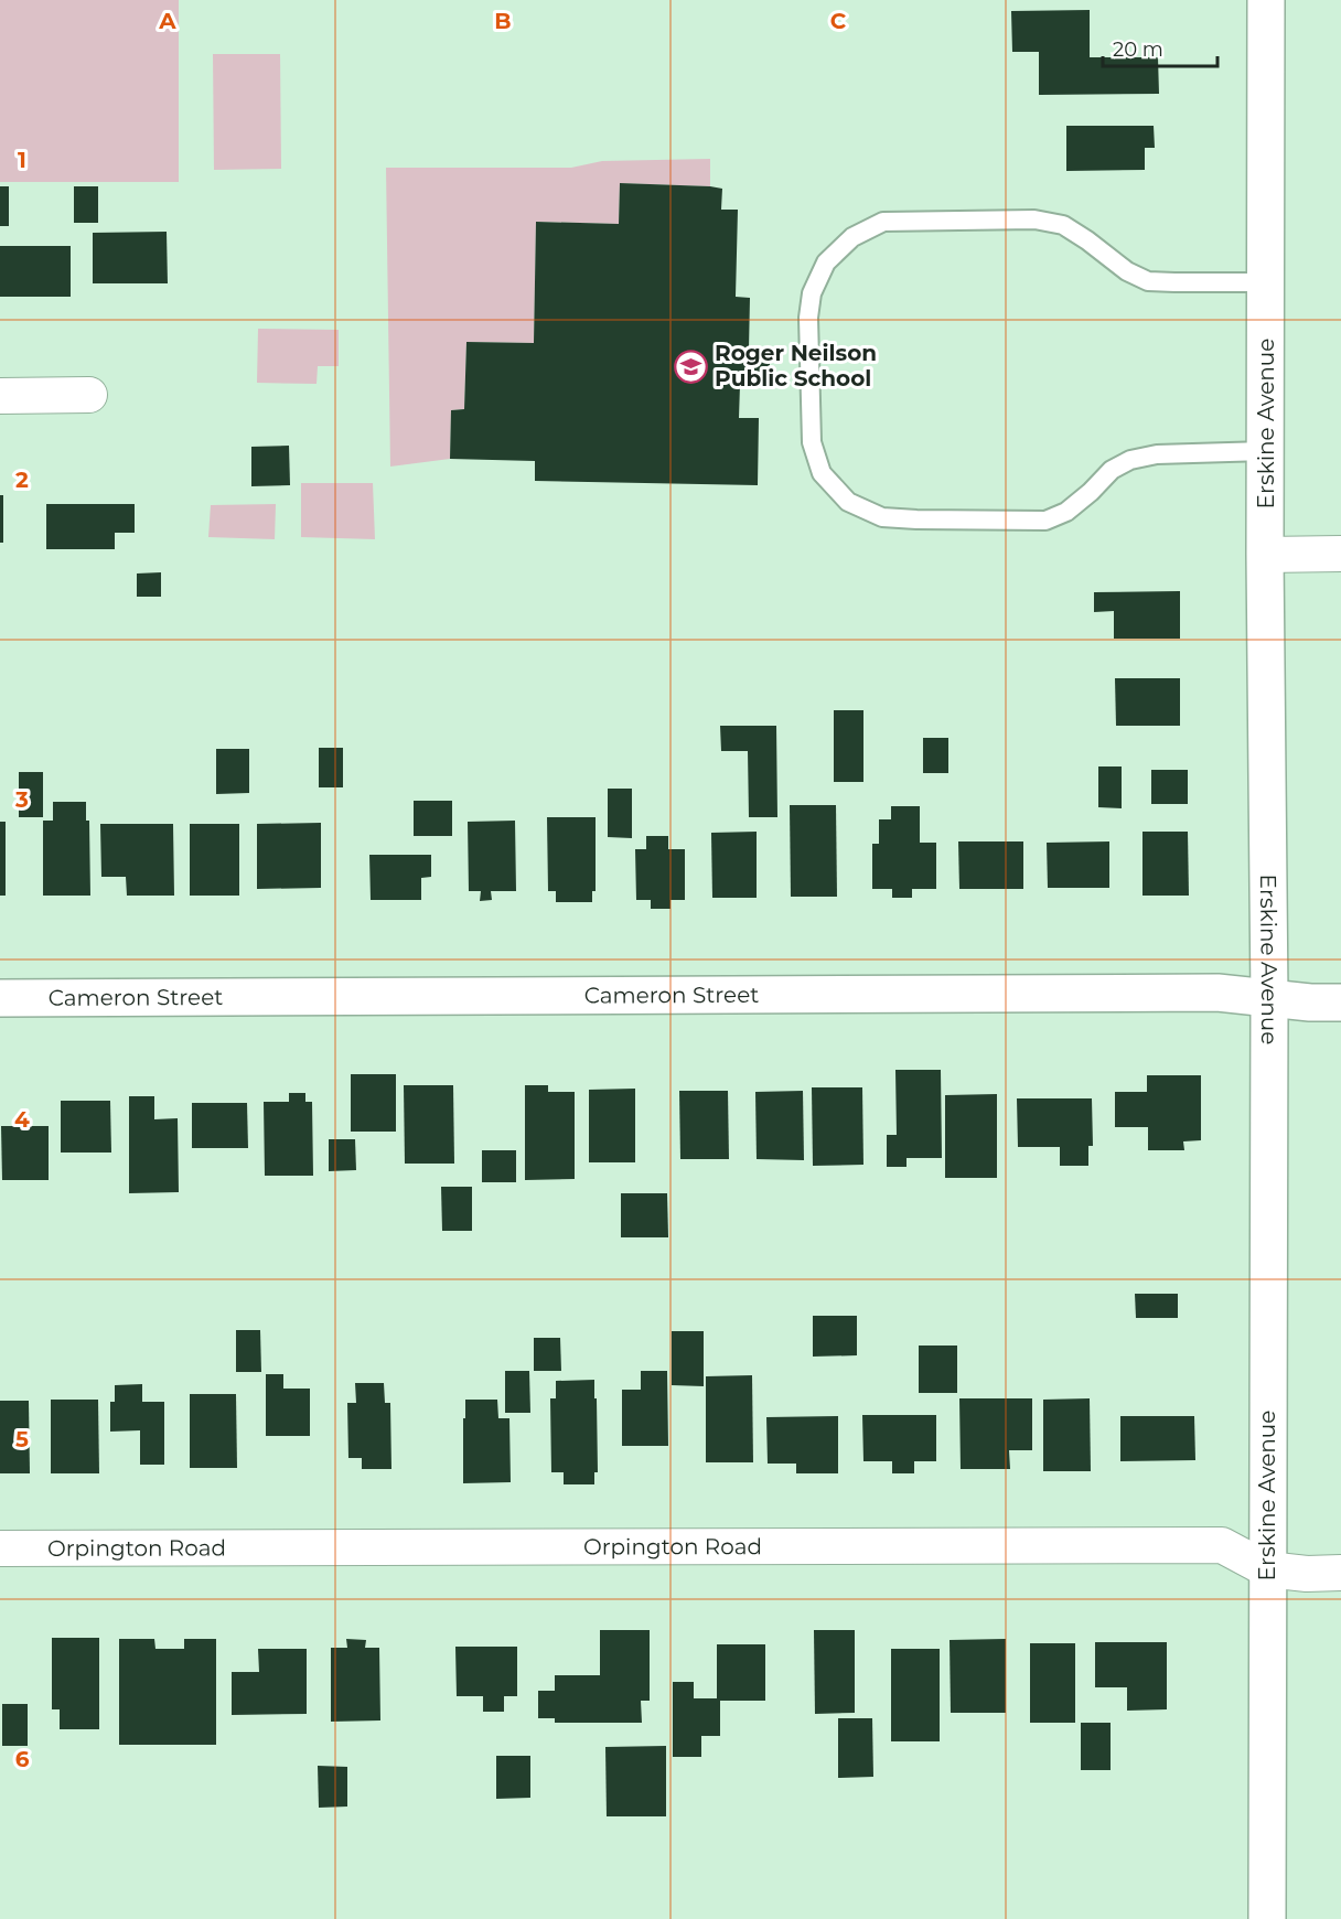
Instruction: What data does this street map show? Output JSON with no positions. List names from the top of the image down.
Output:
{
  "streets": {
    "street": ["Erskine Avenue", "Cameron Street", "Orpington Road"]
  },
  "crossings": [
    ["Erskine Avenue", "Cameron Street"],
    ["Erskine Avenue", "Orpington Road"]
  ],
  "places": {
    "school or university": ["Roger Neilson Public School"]
  },
  "scale_bar": "20 m",
  "grid": {
    "columns": ["A", "B", "C"],
    "rows": [
      "1",
      "2",
      "3",
      "4",
      "5",
      "6"
    ]
  }
}
